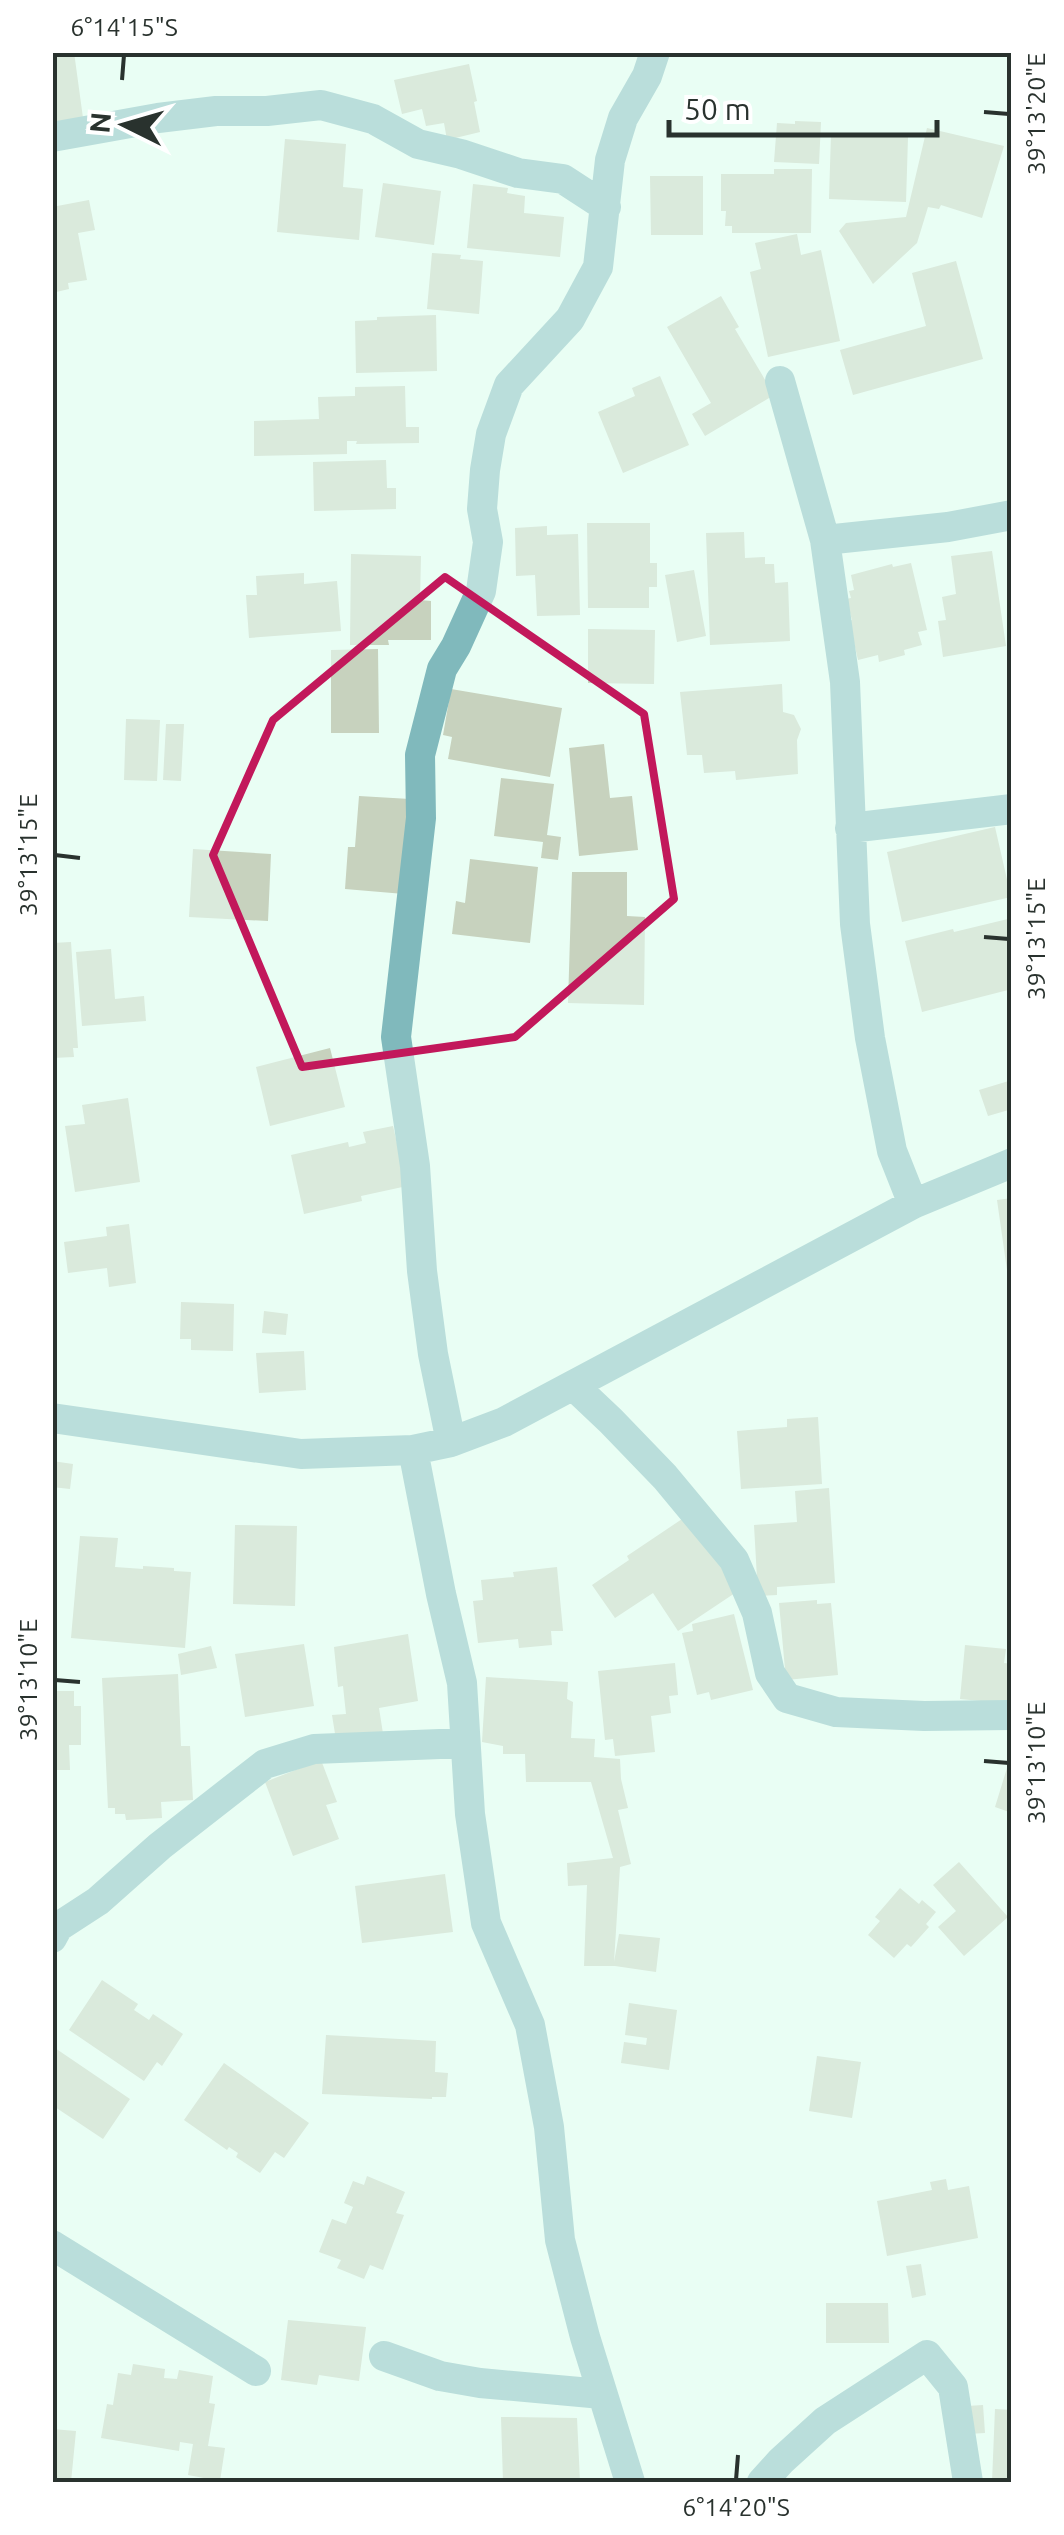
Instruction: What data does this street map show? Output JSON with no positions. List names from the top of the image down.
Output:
{
  "scale_bar": "50 m",
  "north": "left",
  "coordinates": [
    "6°14'15\"S",
    "39°13'20\"E",
    "39°13'15\"E",
    "39°13'10\"E",
    "6°14'20\"S"
  ]
}
